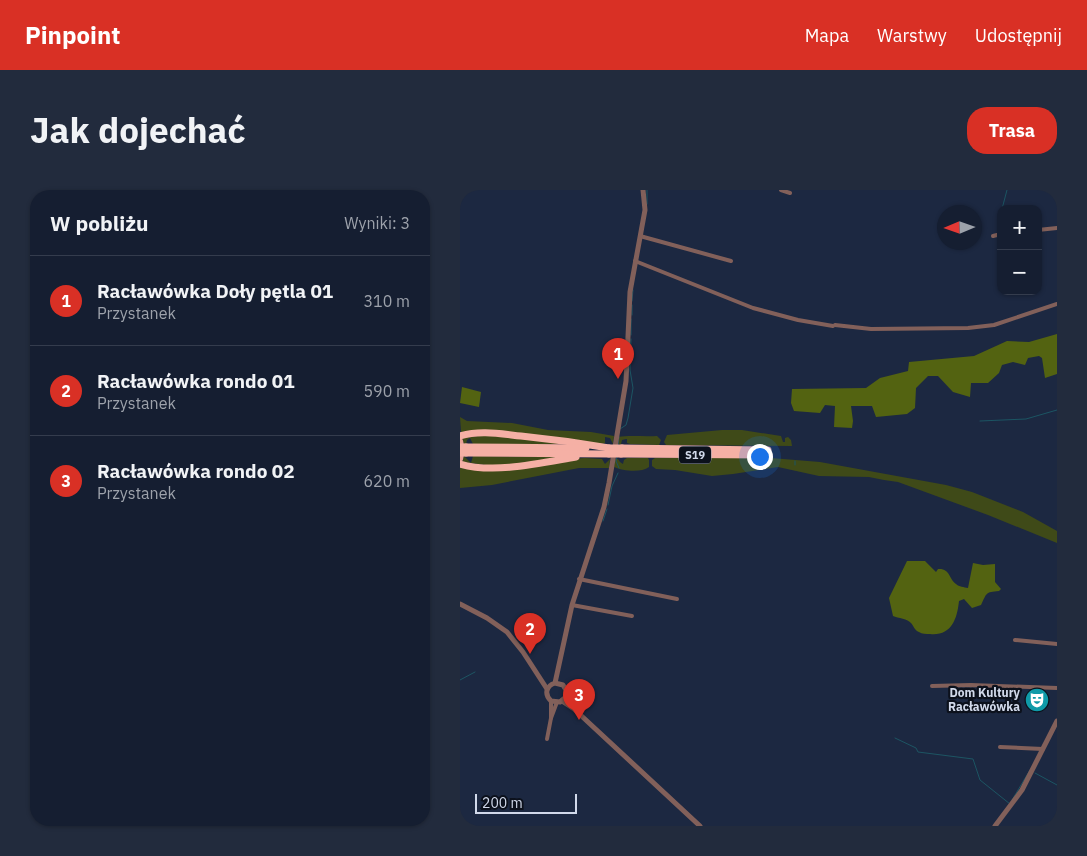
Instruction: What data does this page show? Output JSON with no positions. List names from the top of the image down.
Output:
{
  "streets": {
    "highway": ["S19"]
  },
  "places": {
    "theatre": ["Dom Kultury Racławówka"]
  },
  "scale_bar": "200 m",
  "north": "left",
  "page": {
    "header": "Pinpoint",
    "nav": ["Mapa", "Warstwy", "Udostępnij"],
    "title": "Jak dojechać",
    "buttons": "Trasa",
    "heading": ["W pobliżu", "Wyniki: 3"],
    "map_buttons": ["+", "−"],
    "list": [
      {
        "mark": "1",
        "name": "Racławówka Doły pętla 01",
        "note": "Przystanek",
        "value": "310 m"
      },
      {
        "mark": "2",
        "name": "Racławówka rondo 01",
        "note": "Przystanek",
        "value": "590 m"
      },
      {
        "mark": "3",
        "name": "Racławówka rondo 02",
        "note": "Przystanek",
        "value": "620 m"
      }
    ],
    "pins": ["1", "2", "3"],
    "scale": "200 m"
  }
}
